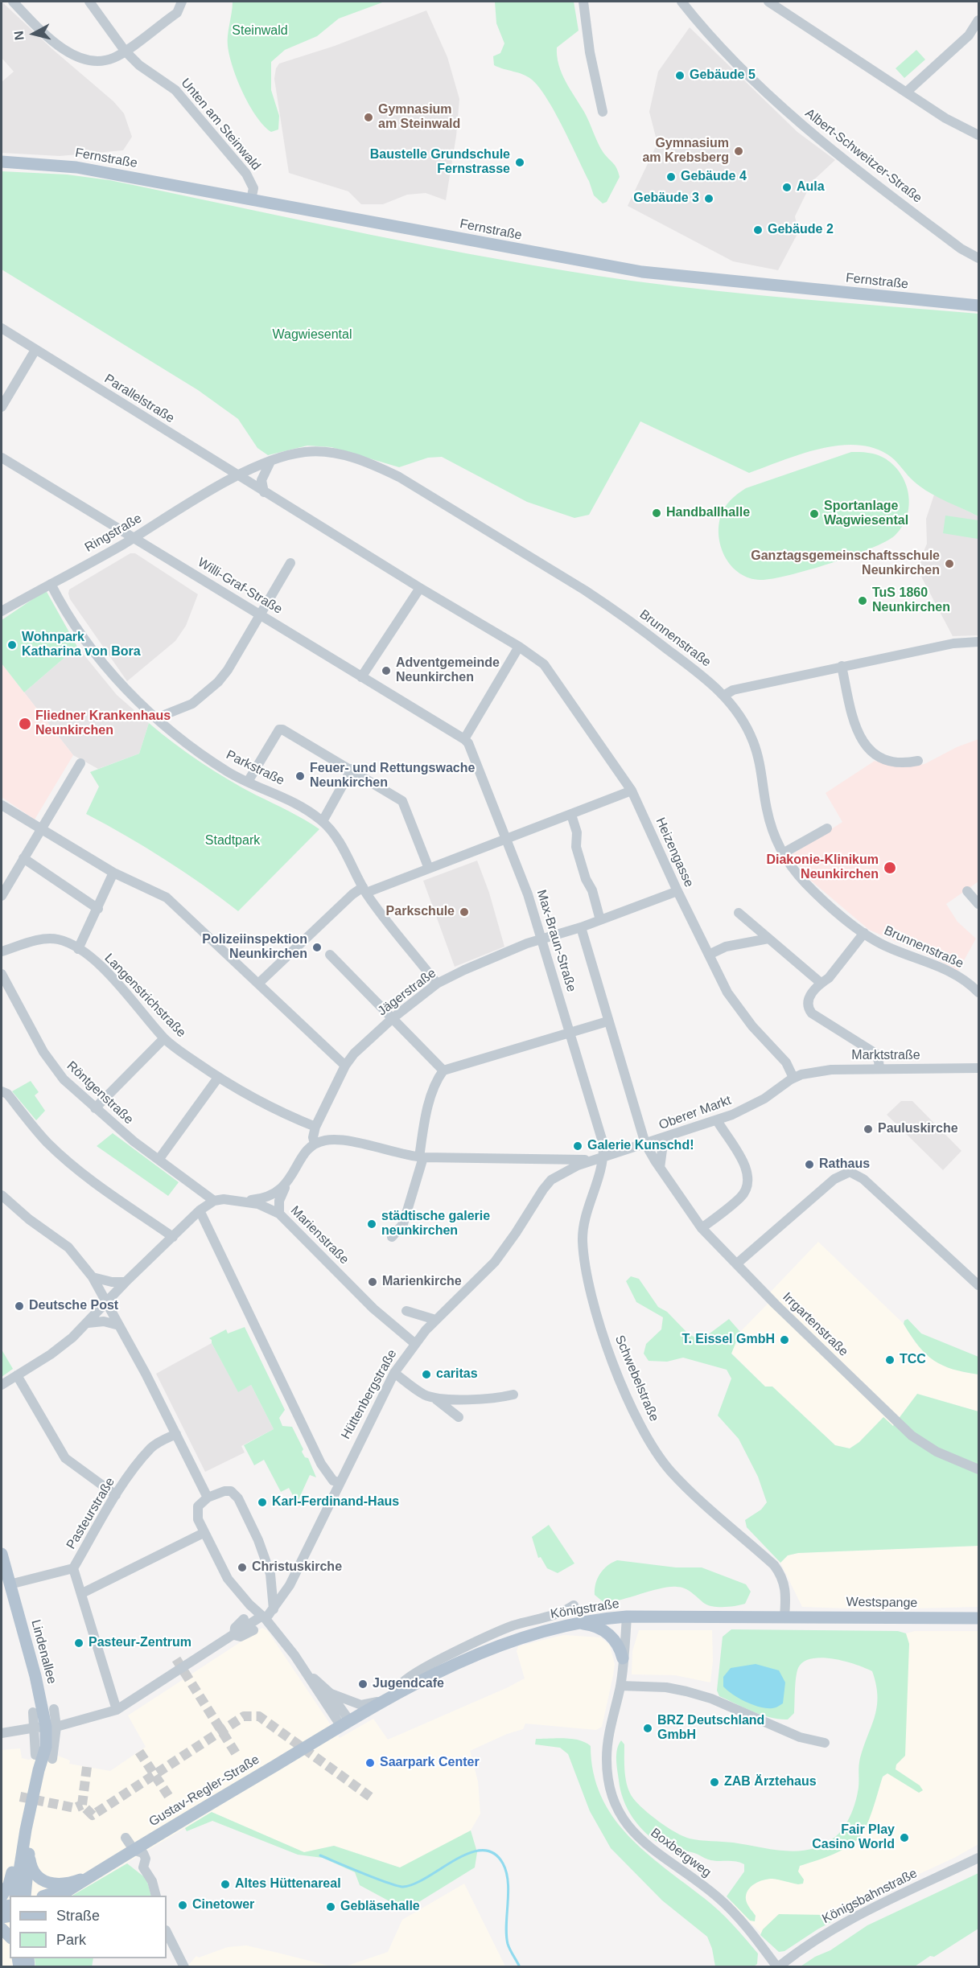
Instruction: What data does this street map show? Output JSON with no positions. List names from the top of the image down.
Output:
{
  "streets": {
    "main road": [
      "Fernstraße",
      "Westspange",
      "Königstraße",
      "Lindenallee",
      "Gustav-Regler-Straße"
    ],
    "street": [
      "Unten am Steinwald",
      "Albert-Schweitzer-Straße",
      "Parallelstraße",
      "Ringstraße",
      "Willi-Graf-Straße",
      "Brunnenstraße",
      "Parkstraße",
      "Heizengasse",
      "Max-Braun-Straße",
      "Jägerstraße",
      "Langenstrichstraße",
      "Marktstraße",
      "Röntgenstraße",
      "Oberer Markt",
      "Marienstraße",
      "Irrgartenstraße",
      "Schwebelstraße",
      "Hüttenbergstraße",
      "Pasteurstraße",
      "Boxbergweg",
      "Königsbahnstraße"
    ]
  },
  "crossings": [
    ["Unten am Steinwald", "Fernstraße"],
    ["Parallelstraße", "Ringstraße"],
    ["Parallelstraße", "Brunnenstraße"],
    ["Parallelstraße", "Heizengasse"],
    ["Ringstraße", "Willi-Graf-Straße"],
    ["Ringstraße", "Brunnenstraße"],
    ["Ringstraße", "Parkstraße"],
    ["Willi-Graf-Straße", "Max-Braun-Straße"],
    ["Parkstraße", "Jägerstraße"],
    ["Heizengasse", "Jägerstraße"],
    ["Heizengasse", "Marktstraße"],
    ["Heizengasse", "Oberer Markt"],
    ["Max-Braun-Straße", "Jägerstraße"],
    ["Max-Braun-Straße", "Oberer Markt"],
    ["Max-Braun-Straße", "Schwebelstraße"],
    ["Max-Braun-Straße", "Hüttenbergstraße"],
    ["Jägerstraße", "Langenstrichstraße"],
    ["Jägerstraße", "Irrgartenstraße"],
    ["Marktstraße", "Oberer Markt"],
    ["Röntgenstraße", "Marienstraße"],
    ["Oberer Markt", "Irrgartenstraße"],
    ["Oberer Markt", "Schwebelstraße"],
    ["Oberer Markt", "Hüttenbergstraße"],
    ["Marienstraße", "Hüttenbergstraße"],
    ["Schwebelstraße", "Hüttenbergstraße"],
    ["Schwebelstraße", "Westspange"],
    ["Schwebelstraße", "Königstraße"],
    ["Hüttenbergstraße", "Pasteurstraße"],
    ["Hüttenbergstraße", "Lindenallee"],
    ["Westspange", "Königstraße"],
    ["Königstraße", "Gustav-Regler-Straße"],
    ["Königstraße", "Boxbergweg"],
    ["Boxbergweg", "Königsbahnstraße"]
  ],
  "parks": ["Steinwald", "Wagwiesental", "Stadtpark"],
  "places": [
    "Gebäude 5",
    "Gymnasium am Steinwald",
    "Gymnasium am Krebsberg",
    "Baustelle Grundschule Fernstrasse",
    "Gebäude 4",
    "Aula",
    "Gebäude 3",
    "Gebäude 2",
    "Handballhalle",
    "Sportanlage Wagwiesental",
    "Ganztagsgemeinschaftsschule Neunkirchen",
    "TuS 1860 Neunkirchen",
    "Wohnpark Katharina von Bora",
    "Adventgemeinde Neunkirchen",
    "Fliedner Krankenhaus Neunkirchen",
    "Feuer- und Rettungswache Neunkirchen",
    "Diakonie-Klinikum Neunkirchen",
    "Parkschule",
    "Polizeiinspektion Neunkirchen",
    "Pauluskirche",
    "Galerie Kunschd!",
    "Rathaus",
    "städtische galerie neunkirchen",
    "Marienkirche",
    "Deutsche Post",
    "T. Eissel GmbH",
    "TCC",
    "caritas",
    "Karl-Ferdinand-Haus",
    "Christuskirche",
    "Pasteur-Zentrum",
    "Jugendcafe",
    "BRZ Deutschland GmbH",
    "Saarpark Center",
    "ZAB Ärztehaus",
    "Fair Play Casino World",
    "Altes Hüttenareal",
    "Cinetower",
    "Gebläsehalle"
  ],
  "legend": ["Straße", "Park"],
  "north": "left"
}
